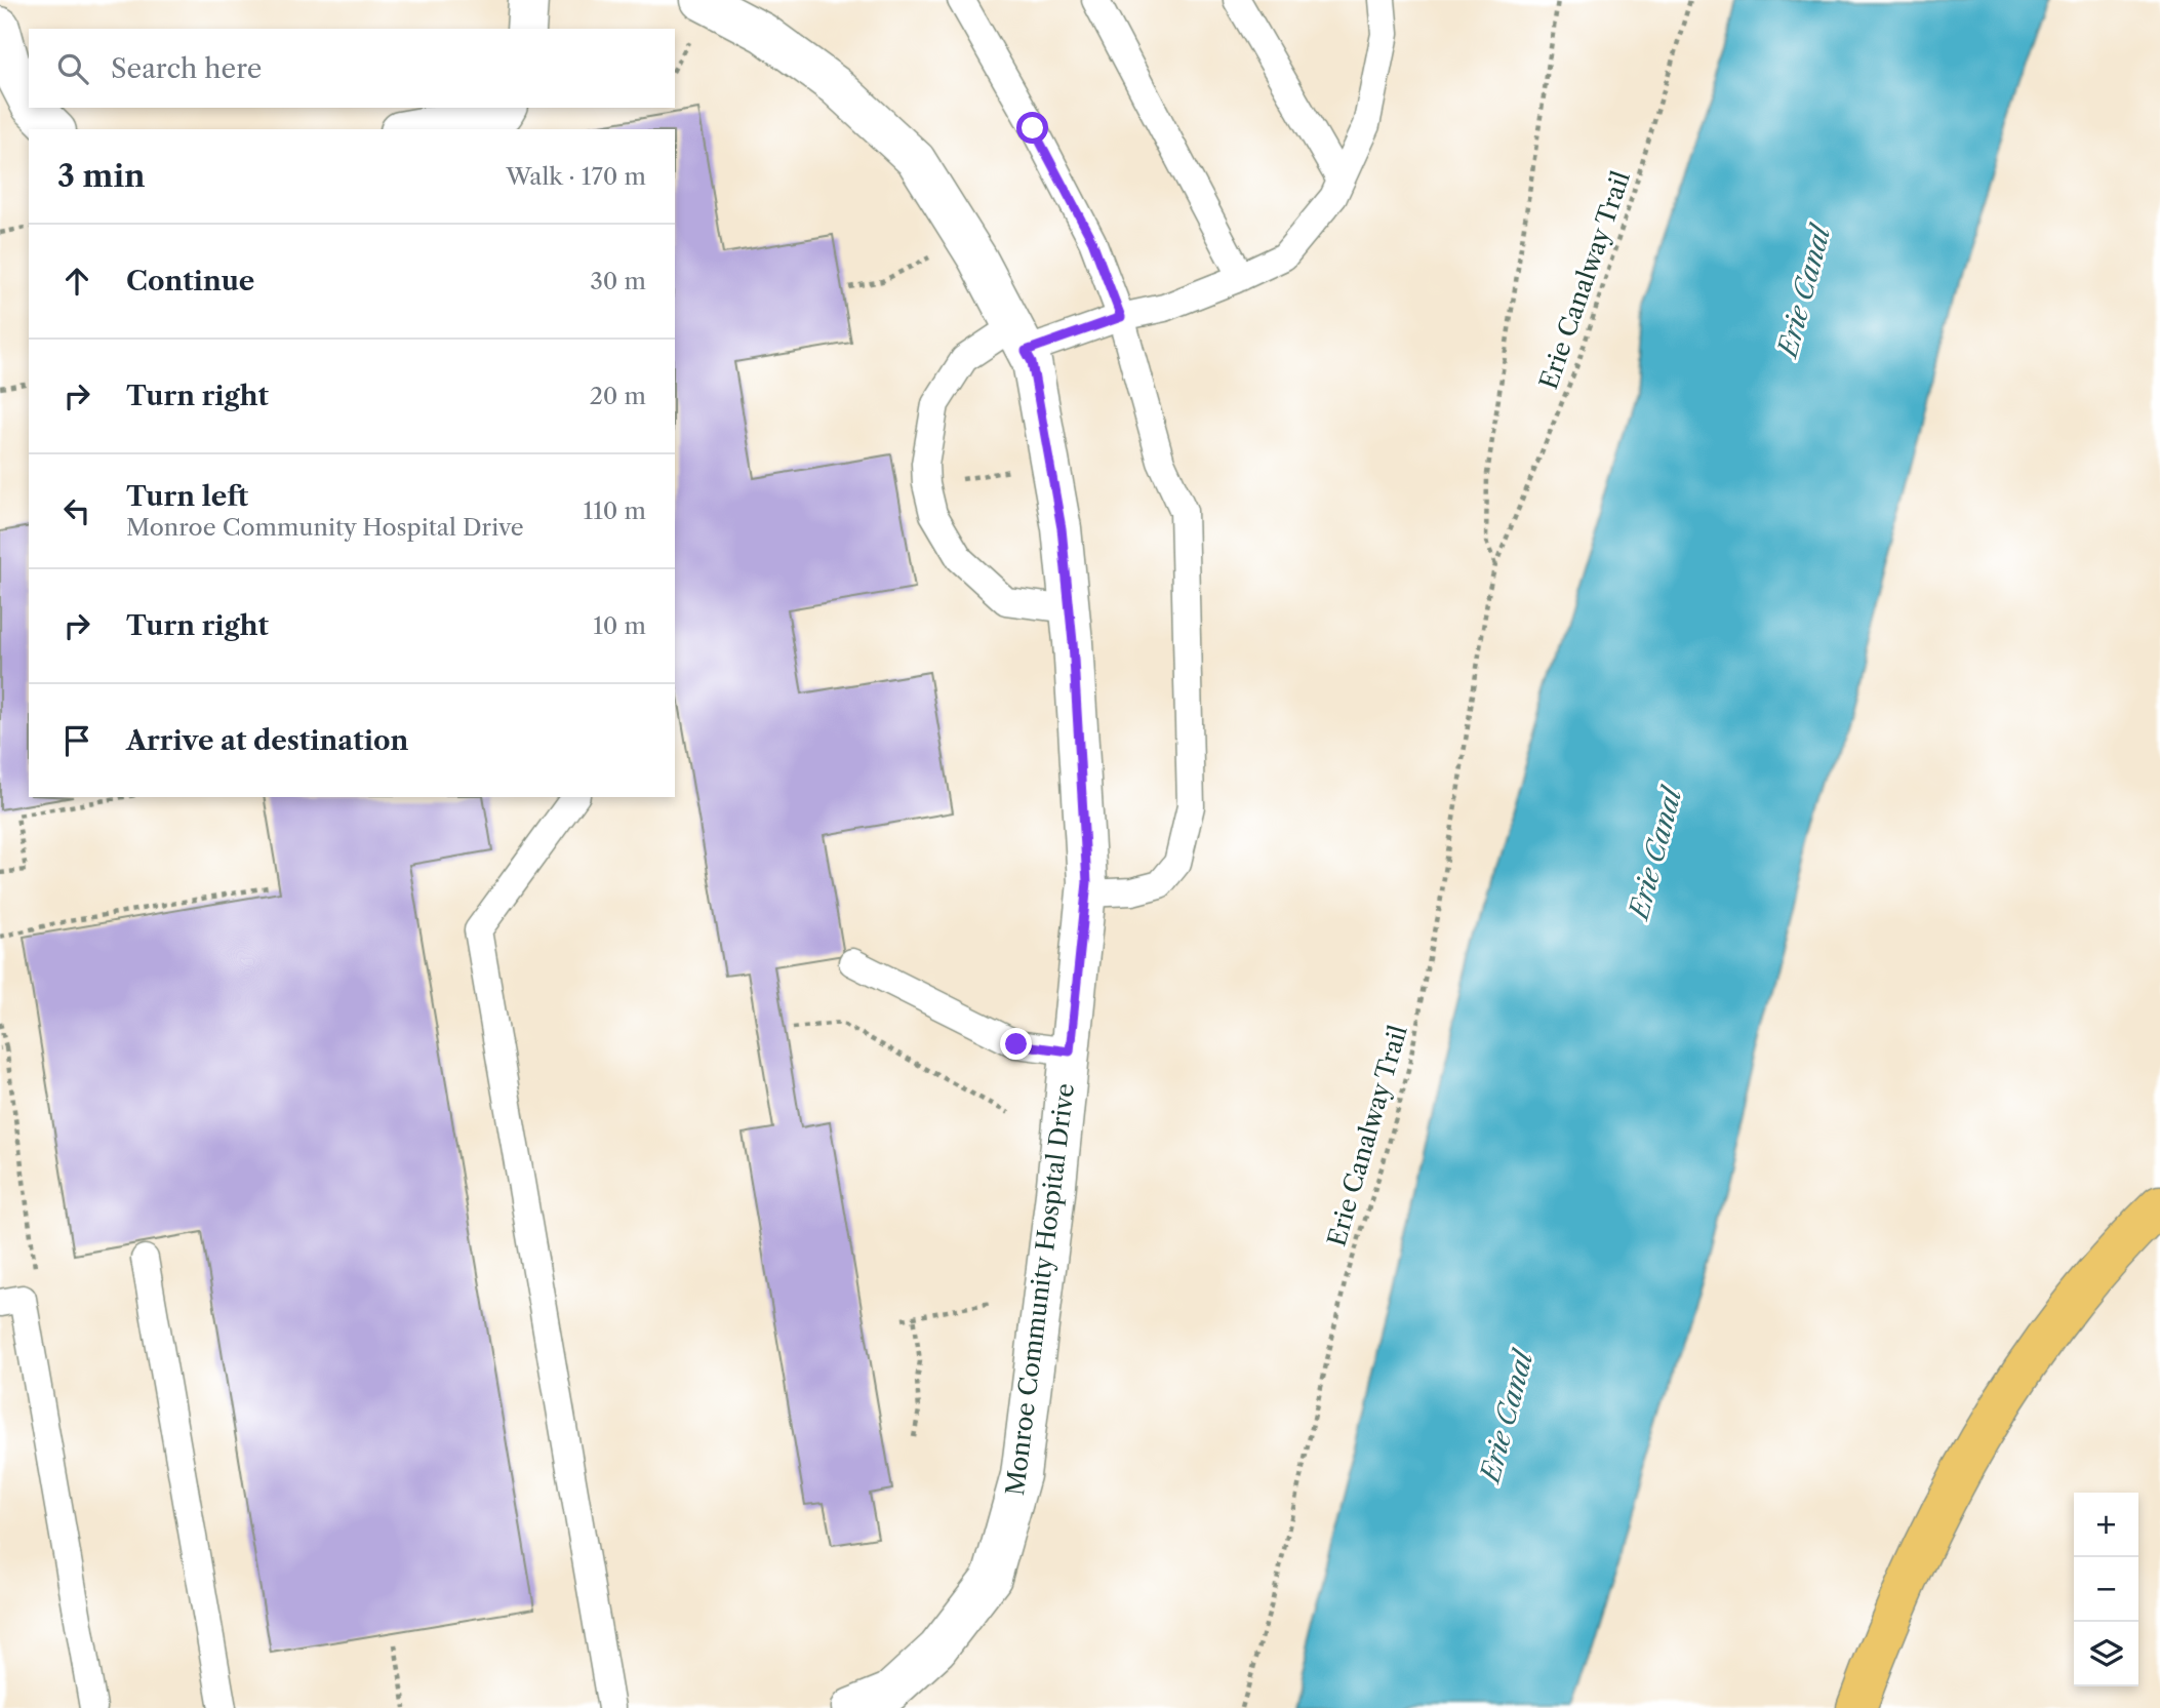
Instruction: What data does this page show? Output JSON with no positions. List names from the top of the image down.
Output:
{
  "streets": {
    "street": ["Monroe Community Hospital Drive"],
    "path": ["Erie Canalway Trail"]
  },
  "water": ["Erie Canal"],
  "page": {
    "search": "Search here",
    "heading": ["3 min", "Walk · 170 m"],
    "list": [
      ["Continue", "30 m"],
      ["Turn right", "20 m"],
      ["Turn left", "Monroe Community Hospital Drive", "110 m"],
      ["Turn right", "10 m"],
      "Arrive at destination"
    ],
    "map_buttons": ["+", "−"]
  }
}
